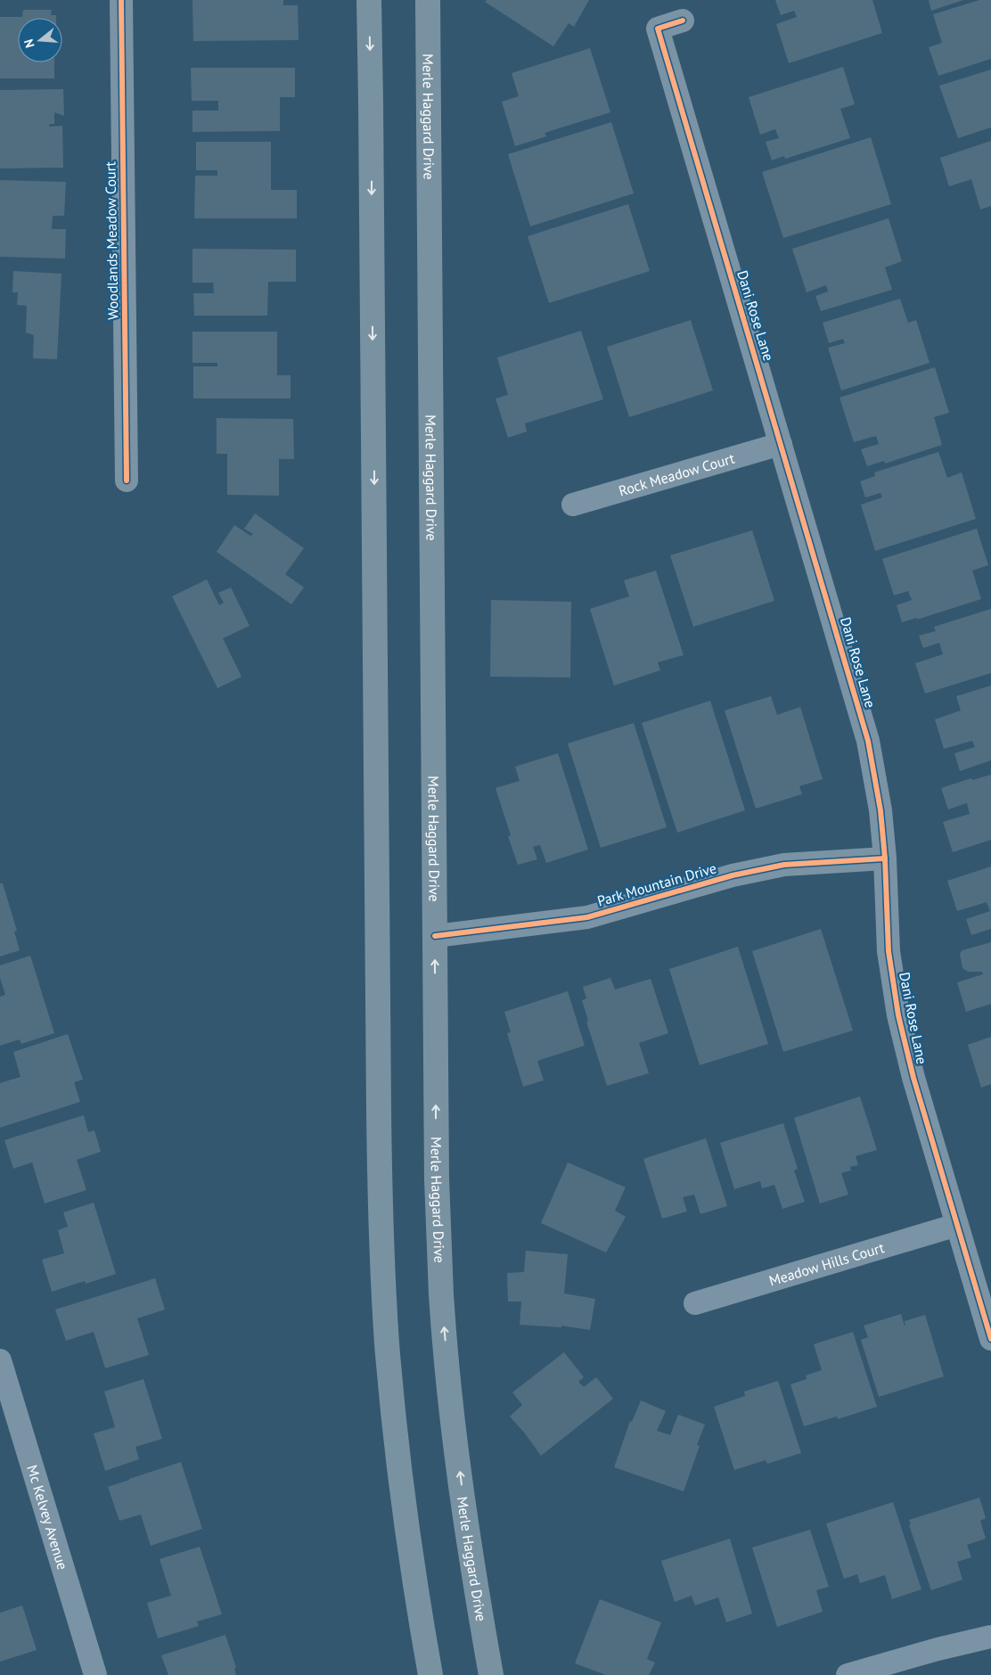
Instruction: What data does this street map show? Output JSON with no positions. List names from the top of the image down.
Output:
{
  "streets": {
    "main road": ["Merle Haggard Drive"],
    "street": [
      "Woodlands Meadow Court",
      "Dani Rose Lane",
      "Rock Meadow Court",
      "Park Mountain Drive",
      "Meadow Hills Court",
      "Mc Kelvey Avenue"
    ]
  },
  "crossings": [
    ["Merle Haggard Drive", "Park Mountain Drive"],
    ["Dani Rose Lane", "Rock Meadow Court"],
    ["Dani Rose Lane", "Park Mountain Drive"],
    ["Dani Rose Lane", "Meadow Hills Court"]
  ],
  "north": "left"
}
